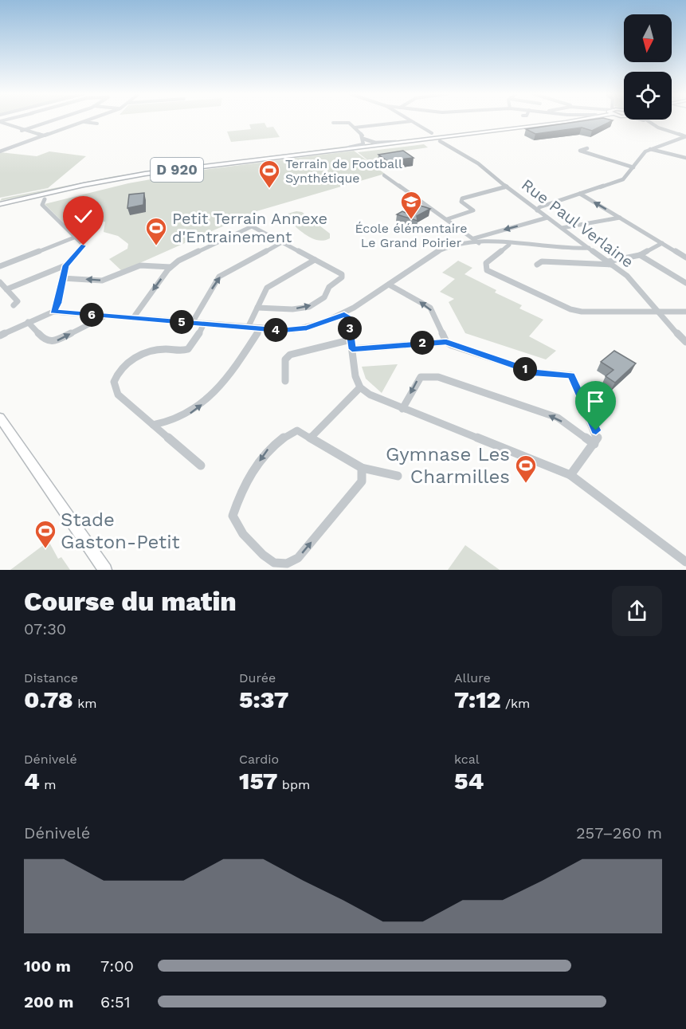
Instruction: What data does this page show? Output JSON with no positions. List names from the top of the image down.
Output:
{
  "streets": {
    "main road": ["D 920"],
    "street": ["Rue Paul Verlaine"]
  },
  "places": {
    "sports": [
      "Terrain de Football Synthétique",
      "Petit Terrain Annexe d'Entrainement",
      "Gymnase Les Charmilles",
      "Stade Gaston-Petit"
    ],
    "school or university": ["École élémentaire Le Grand Poirier"]
  },
  "north": "bottom",
  "page": {
    "pins": [
      "6",
      "5",
      "3",
      "4",
      "2",
      "1"
    ],
    "heading": ["Course du matin", "07:30"],
    "stats": [
      ["Distance", "0.78 km"],
      ["Durée", "5:37"],
      ["Allure", "7:12 /km"],
      ["Dénivelé", "4 m"],
      ["Cardio", "157 bpm"],
      ["kcal", "54"]
    ],
    "chart": ["Dénivelé", "257–260 m"],
    "list": [
      {
        "name": "100 m",
        "note": "7:00"
      },
      {
        "name": "200 m",
        "note": "6:51"
      }
    ]
  }
}
